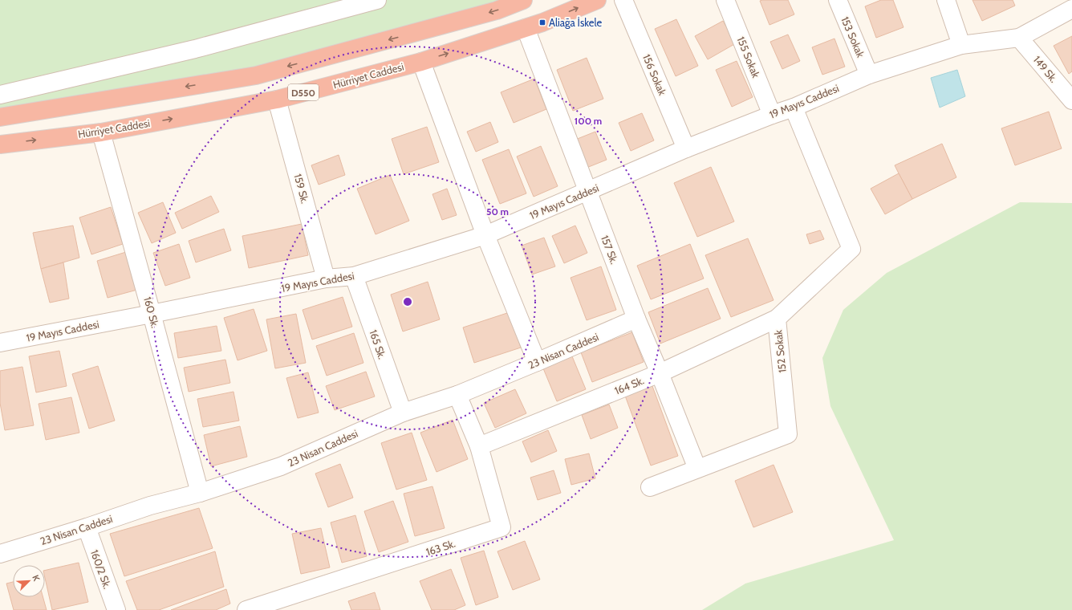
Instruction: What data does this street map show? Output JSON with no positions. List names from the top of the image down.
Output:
{
  "streets": {
    "highway": ["Hürriyet Caddesi", "D550"],
    "street": [
      "153 Sokak",
      "155 Sokak",
      "149 Sk.",
      "156 Sokak",
      "19 Mayıs Caddesi",
      "159 Sk.",
      "157 Sk.",
      "160 Sk.",
      "165 Sk.",
      "23 Nisan Caddesi",
      "152 Sokak",
      "164 Sk.",
      "163 Sk.",
      "160/2 Sk."
    ]
  },
  "crossings": [
    ["153 Sokak", "19 Mayıs Caddesi"],
    ["155 Sokak", "19 Mayıs Caddesi"],
    ["149 Sk.", "19 Mayıs Caddesi"],
    ["156 Sokak", "19 Mayıs Caddesi"],
    ["Hürriyet Caddesi", "159 Sk."],
    ["Hürriyet Caddesi", "157 Sk."],
    ["Hürriyet Caddesi", "160 Sk."],
    ["19 Mayıs Caddesi", "159 Sk."],
    ["19 Mayıs Caddesi", "157 Sk."],
    ["19 Mayıs Caddesi", "160 Sk."],
    ["19 Mayıs Caddesi", "165 Sk."],
    ["19 Mayıs Caddesi", "152 Sokak"],
    ["157 Sk.", "23 Nisan Caddesi"],
    ["157 Sk.", "152 Sokak"],
    ["157 Sk.", "164 Sk."],
    ["160 Sk.", "23 Nisan Caddesi"],
    ["165 Sk.", "23 Nisan Caddesi"],
    ["23 Nisan Caddesi", "163 Sk."],
    ["23 Nisan Caddesi", "160/2 Sk."],
    ["152 Sokak", "164 Sk."],
    ["164 Sk.", "163 Sk."]
  ],
  "places": {
    "transit": ["Aliağa İskele"]
  },
  "north": "top right",
  "rings": ["100 m", "50 m"]
}
